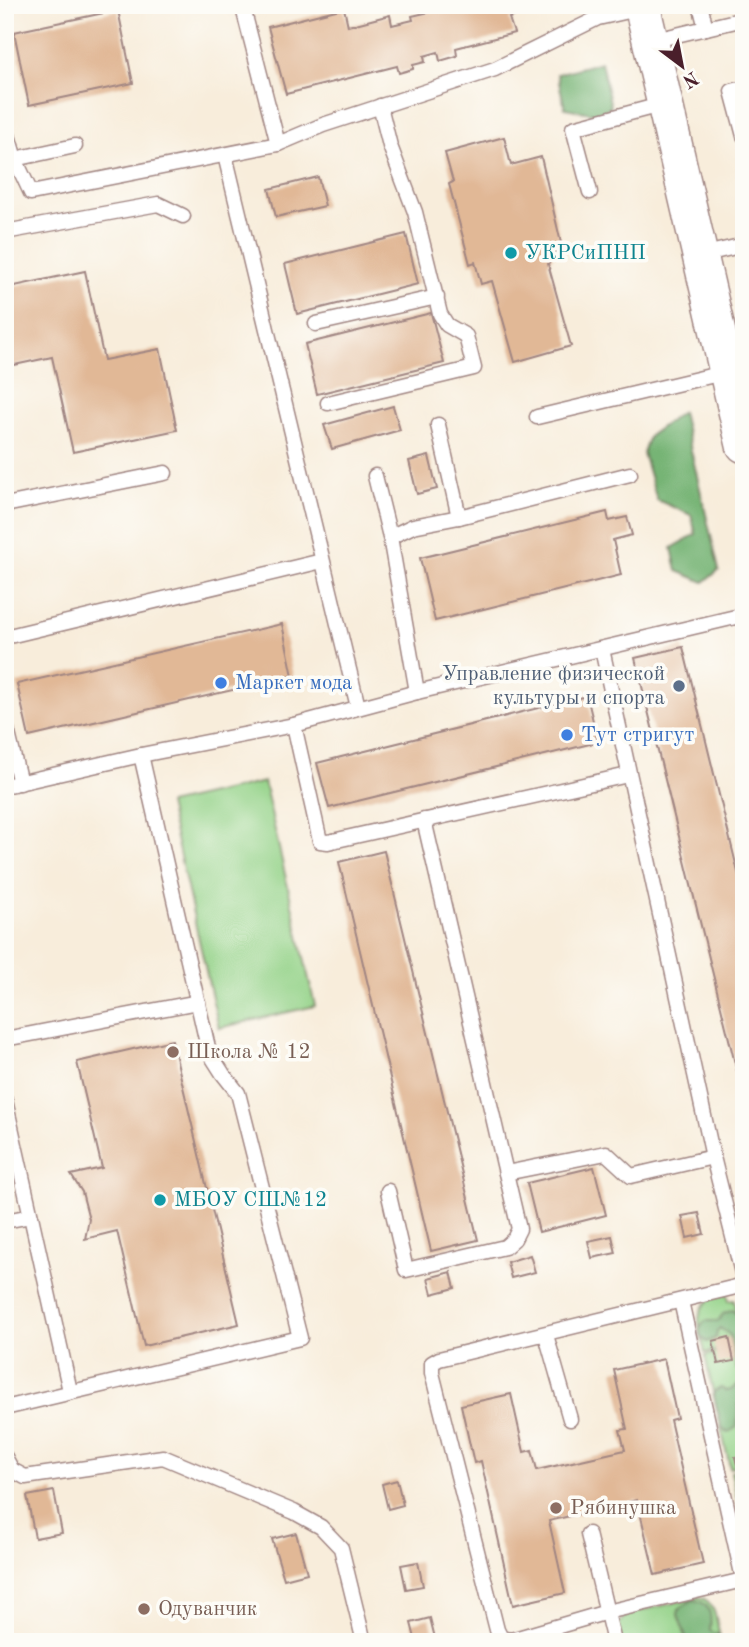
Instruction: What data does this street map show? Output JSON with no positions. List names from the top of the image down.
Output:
{
  "places": [
    "УКРСиПНП",
    "Маркет мода",
    "Управление физической культуры и спорта",
    "Тут стригут",
    "Школа № 12",
    "МБОУ СШ№12",
    "Рябинушка",
    "Одуванчик"
  ],
  "north": "bottom right"
}
